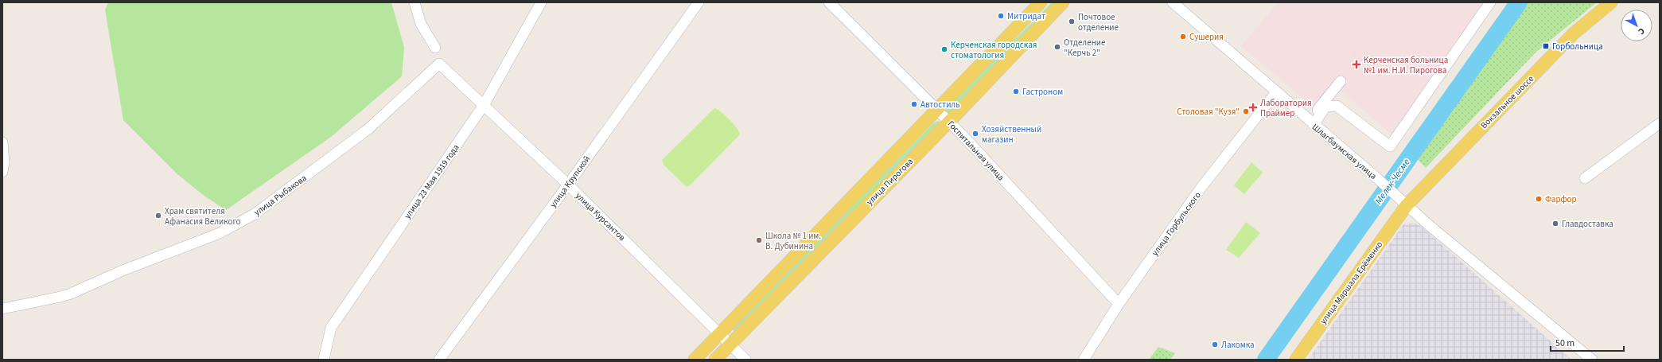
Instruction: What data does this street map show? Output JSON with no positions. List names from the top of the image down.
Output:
{
  "streets": {
    "main road": ["Вокзальное шоссе", "улица Пирогова", "улица Маршала Ерёменко"],
    "street": [
      "Госпитальная улица",
      "Шлагбаумская улица",
      "улица 23 Мая 1919 года",
      "улица Крупской",
      "улица Рыбакова",
      "улица Курсантов",
      "улица Горбульского"
    ]
  },
  "crossings": [
    ["Вокзальное шоссе", "Шлагбаумская улица"],
    ["Вокзальное шоссе", "улица Маршала Ерёменко"],
    ["Госпитальная улица", "улица Пирогова"],
    ["Госпитальная улица", "улица Горбульского"],
    ["Шлагбаумская улица", "улица Горбульского"],
    ["Шлагбаумская улица", "улица Маршала Ерёменко"],
    ["улица 23 Мая 1919 года", "улица Курсантов"],
    ["улица Крупской", "улица Курсантов"],
    ["улица Пирогова", "улица Курсантов"],
    ["улица Рыбакова", "улица Курсантов"]
  ],
  "water": ["Мелек-Чесме"],
  "places": {
    "other": [
      "Митридат",
      "Почтовое отделение",
      "Сушерия",
      "Отделение \"Керчь 2\"",
      "Керченская городская стоматология",
      "Гастроном",
      "Автостиль",
      "Столовая \"Кузя\"",
      "Хозяйственный магазин",
      "Фарфор",
      "Храм святителя Афанасия Великого",
      "Главдоставка",
      "Школа № 1 им. В. Дубинина",
      "Лакомка"
    ],
    "transit": ["Горбольница"],
    "health": ["Керченская больница №1 им. Н.И. Пирогова", "Лаборатория Праймер"]
  },
  "scale_bar": "50 m",
  "north": "bottom right"
}
